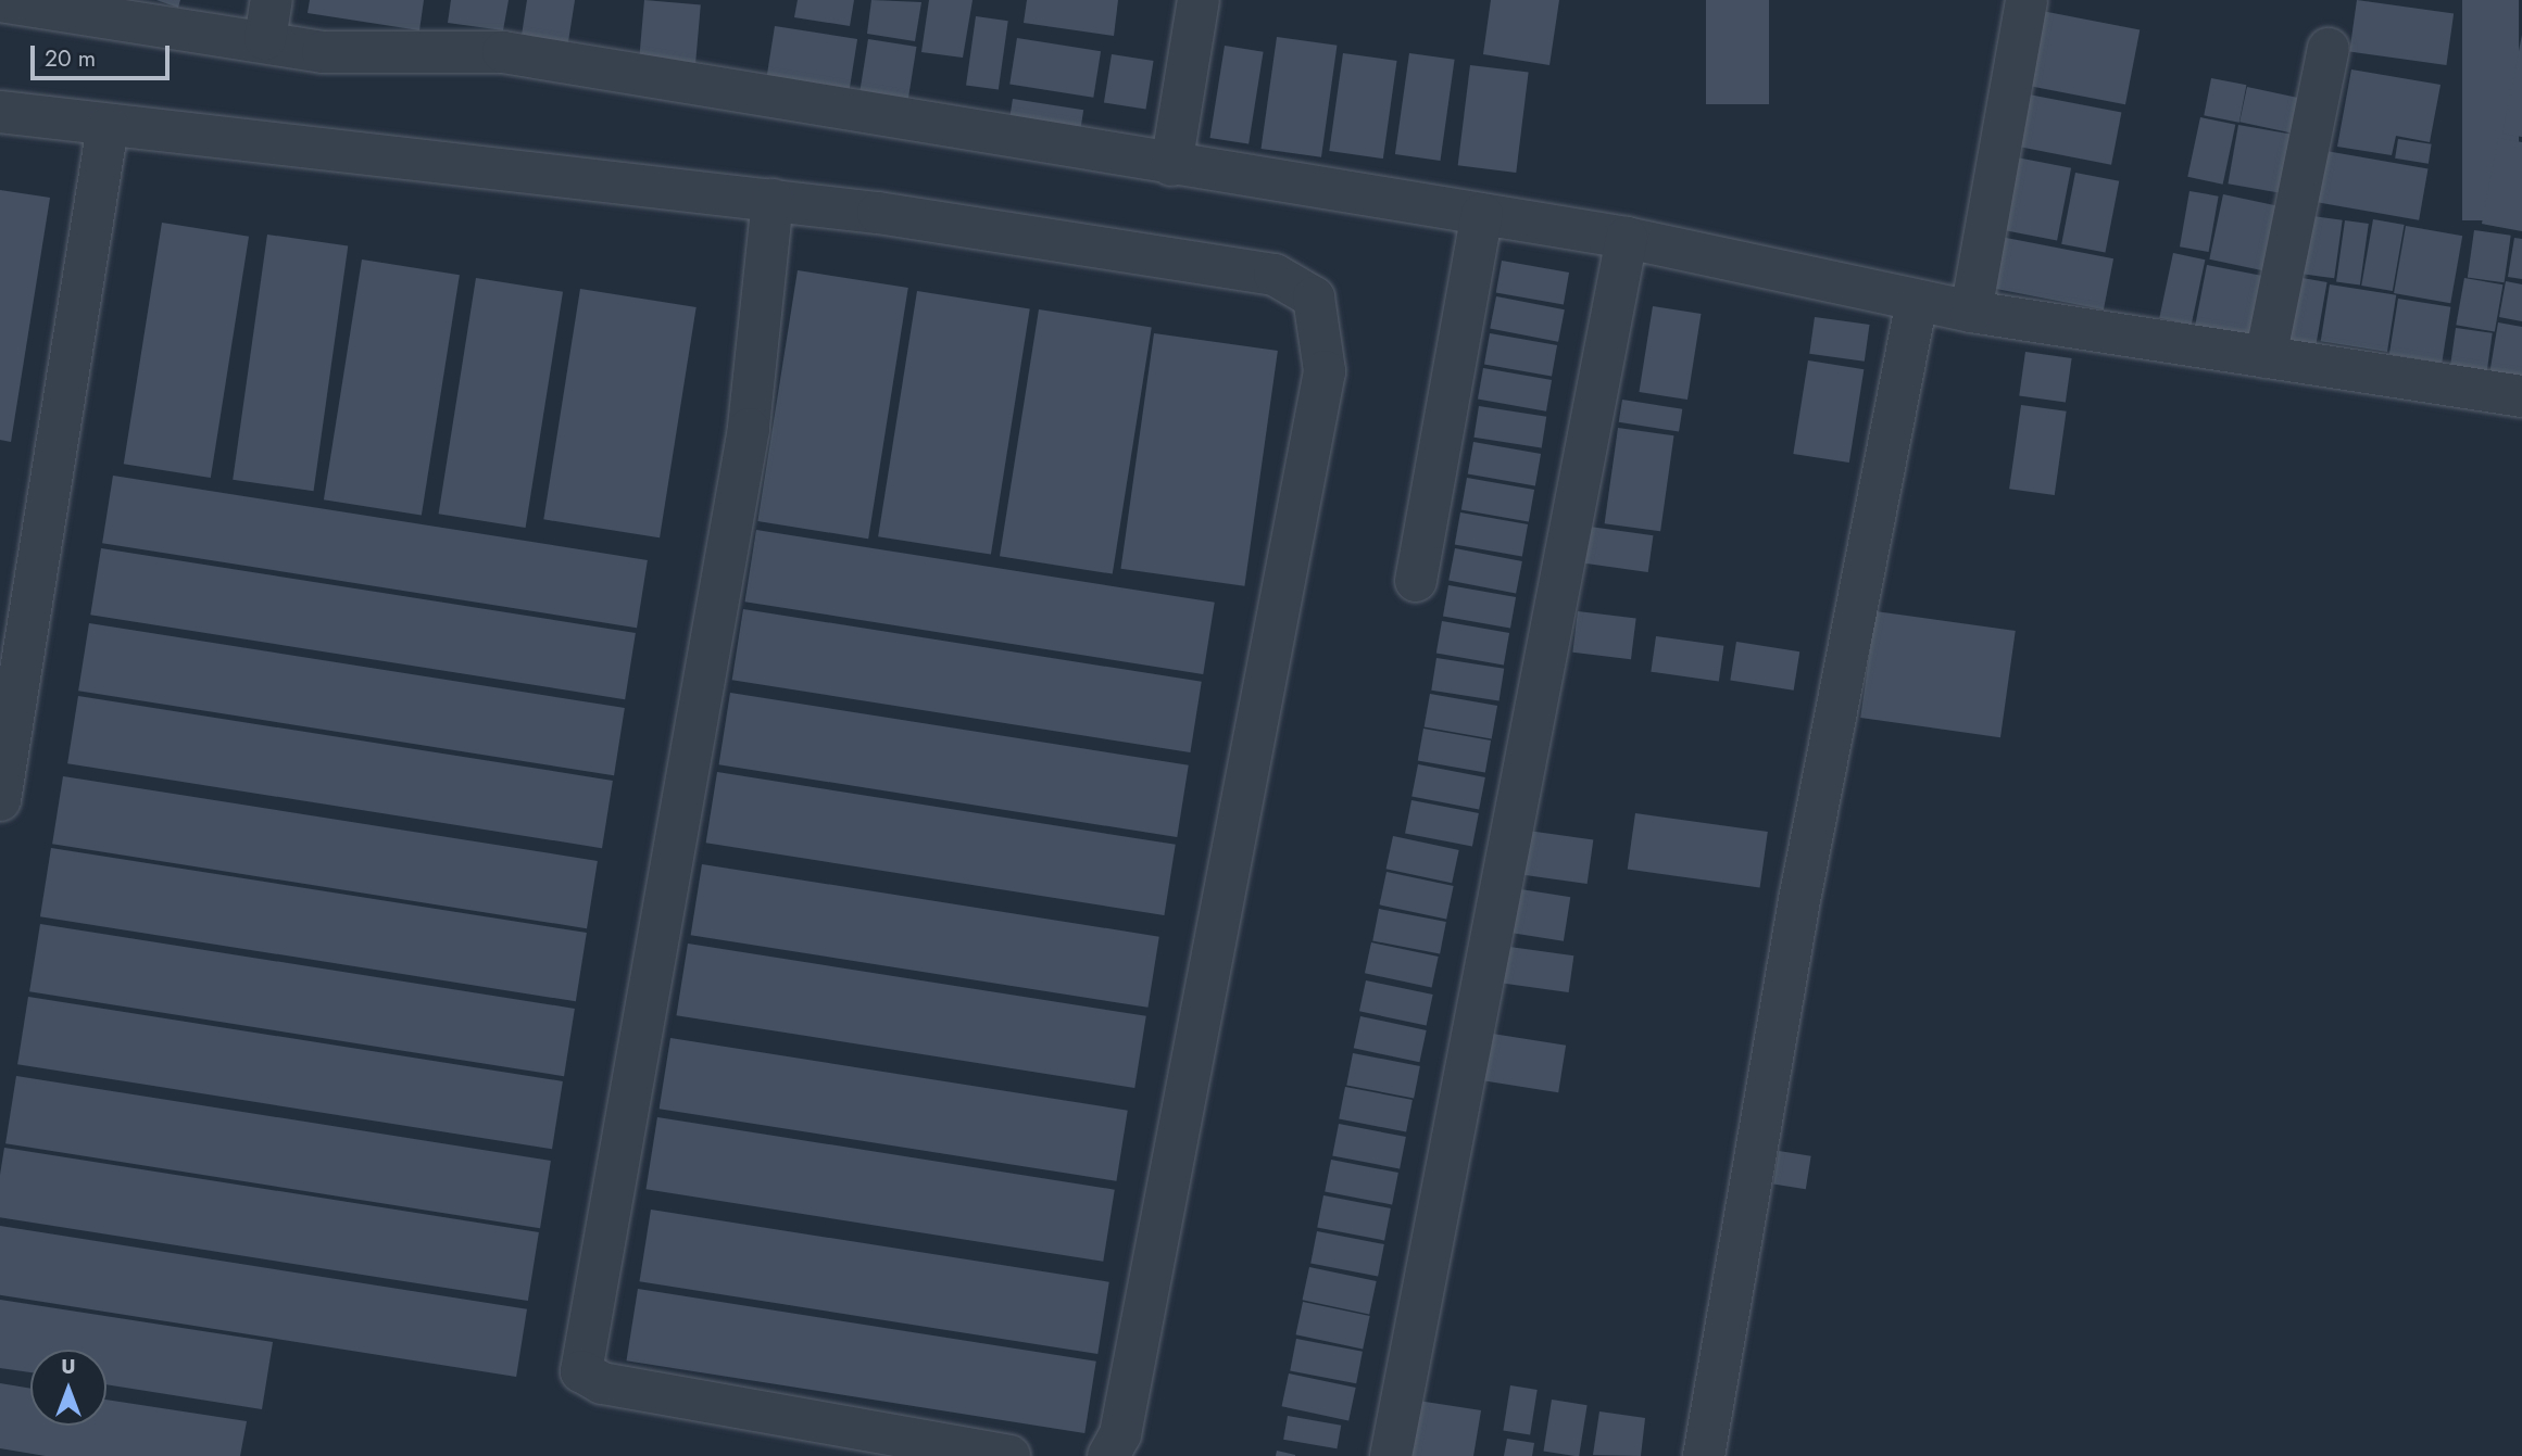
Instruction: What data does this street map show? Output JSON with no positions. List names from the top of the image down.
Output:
{
  "scale_bar": "20 m",
  "north": "top"
}
